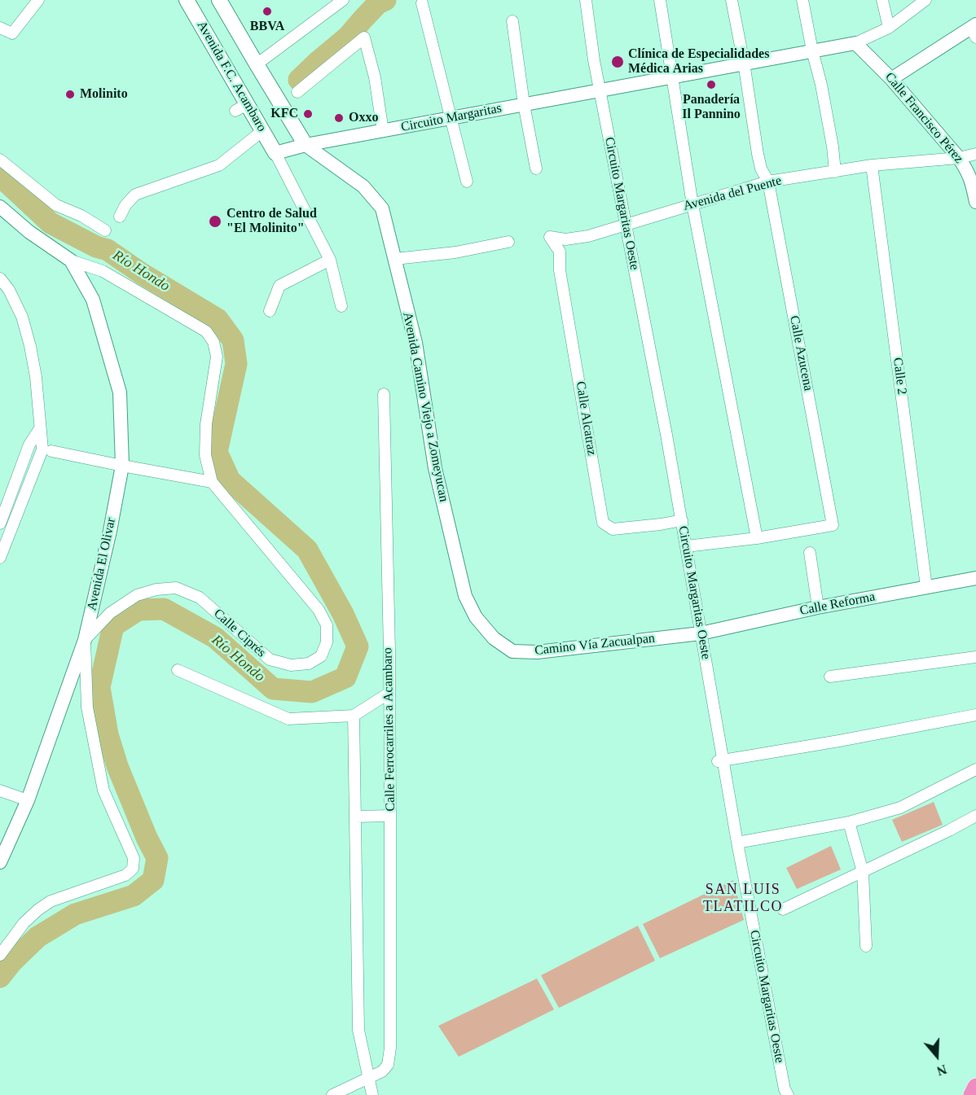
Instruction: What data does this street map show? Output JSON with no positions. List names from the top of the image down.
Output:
{
  "streets": {
    "main road": ["Avenida F.C. Acambaro"],
    "street": [
      "Circuito Margaritas",
      "Calle Francisco Pérez",
      "Avenida del Puente",
      "Circuito Margaritas Oeste",
      "Calle Azucena",
      "Calle 2",
      "Avenida Camino Viejo a Zomeyucan",
      "Calle Alcatraz",
      "Avenida El Olivar",
      "Calle Reforma",
      "Calle Ciprés",
      "Camino Vía Zacualpan",
      "Calle Ferrocarriles a Acambaro"
    ]
  },
  "crossings": [
    ["Avenida F.C. Acambaro", "Circuito Margaritas"],
    ["Avenida F.C. Acambaro", "Avenida Camino Viejo a Zomeyucan"],
    ["Circuito Margaritas", "Calle Francisco Pérez"],
    ["Circuito Margaritas", "Circuito Margaritas Oeste"],
    ["Circuito Margaritas", "Calle Azucena"],
    ["Circuito Margaritas", "Avenida Camino Viejo a Zomeyucan"],
    ["Calle Francisco Pérez", "Avenida del Puente"],
    ["Avenida del Puente", "Circuito Margaritas Oeste"],
    ["Avenida del Puente", "Calle Azucena"],
    ["Avenida del Puente", "Calle 2"],
    ["Avenida del Puente", "Calle Alcatraz"],
    ["Circuito Margaritas Oeste", "Calle Alcatraz"],
    ["Circuito Margaritas Oeste", "Calle Reforma"],
    ["Circuito Margaritas Oeste", "Camino Vía Zacualpan"],
    ["Calle 2", "Calle Reforma"],
    ["Avenida Camino Viejo a Zomeyucan", "Camino Vía Zacualpan"],
    ["Avenida El Olivar", "Calle Ciprés"],
    ["Calle Reforma", "Camino Vía Zacualpan"]
  ],
  "districts": ["SAN LUIS TLATILCO"],
  "water": ["Río Hondo"],
  "places": [
    "BBVA",
    "Clínica de Especialidades Médica Arias",
    "Panadería Il Pannino",
    "Molinito",
    "KFC",
    "Oxxo",
    "Centro de Salud \"El Molinito\""
  ],
  "north": "bottom"
}
